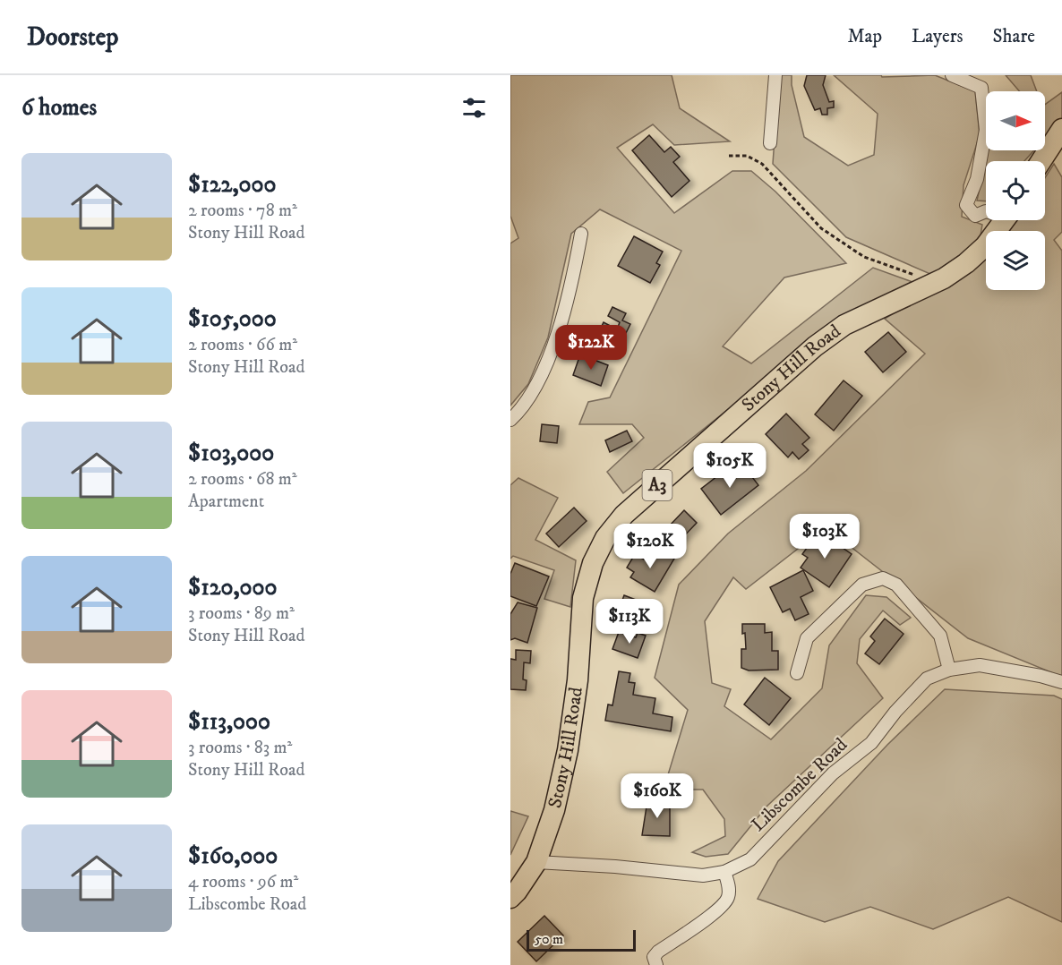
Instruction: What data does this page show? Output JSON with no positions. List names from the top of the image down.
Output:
{
  "streets": {
    "main road": ["Stony Hill Road", "A3"],
    "street": ["Libscombe Road"]
  },
  "crossings": [
    ["Stony Hill Road", "Libscombe Road"]
  ],
  "scale_bar": "50 m",
  "north": "right",
  "page": {
    "header": "Doorstep",
    "nav": ["Map", "Layers", "Share"],
    "heading": "6 homes",
    "list": [
      {
        "name": "$122,000",
        "note": "2 rooms · 78 m² · Stony Hill Road"
      },
      {
        "name": "$105,000",
        "note": "2 rooms · 66 m² · Stony Hill Road"
      },
      {
        "name": "$103,000",
        "note": "2 rooms · 68 m² · Apartment"
      },
      {
        "name": "$120,000",
        "note": "3 rooms · 89 m² · Stony Hill Road"
      },
      {
        "name": "$113,000",
        "note": "3 rooms · 83 m² · Stony Hill Road"
      },
      {
        "name": "$160,000",
        "note": "4 rooms · 96 m² · Libscombe Road"
      }
    ],
    "price": [
      "$122K",
      "$105K",
      "$103K",
      "$120K",
      "$113K",
      "$160K"
    ],
    "scale": "50 m"
  }
}
